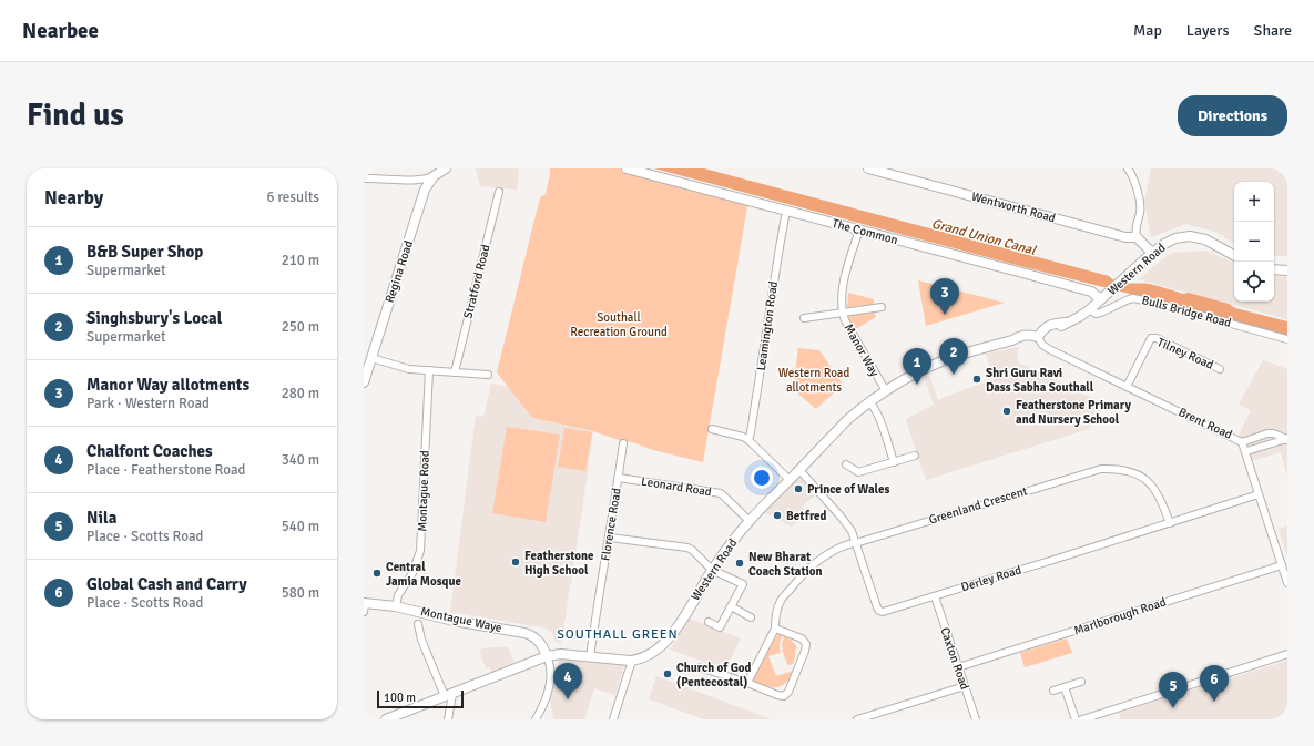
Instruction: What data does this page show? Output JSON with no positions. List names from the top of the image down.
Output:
{
  "streets": {
    "street": [
      "Wentworth Road",
      "The Common",
      "Western Road",
      "Regina Road",
      "Stratford Road",
      "Bulls Bridge Road",
      "Leamington Road",
      "Manor Way",
      "Tilney Road",
      "Brent Road",
      "Leonard Road",
      "Montague Road",
      "Greenland Crescent",
      "Florence Road",
      "Derley Road",
      "Marlborough Road",
      "Montague Waye",
      "Caxton Road"
    ]
  },
  "crossings": [
    ["The Common", "Western Road"],
    ["The Common", "Leamington Road"],
    ["The Common", "Manor Way"],
    ["Western Road", "Bulls Bridge Road"],
    ["Western Road", "Manor Way"],
    ["Western Road", "Brent Road"],
    ["Western Road", "Leonard Road"],
    ["Western Road", "Florence Road"],
    ["Western Road", "Derley Road"],
    ["Western Road", "Montague Waye"],
    ["Tilney Road", "Brent Road"],
    ["Brent Road", "Derley Road"],
    ["Brent Road", "Marlborough Road"],
    ["Leonard Road", "Florence Road"],
    ["Montague Road", "Montague Waye"],
    ["Greenland Crescent", "Derley Road"],
    ["Derley Road", "Caxton Road"],
    ["Marlborough Road", "Caxton Road"]
  ],
  "districts": ["SOUTHALL GREEN"],
  "water": ["Grand Union Canal"],
  "parks": ["Southall Recreation Ground", "Western Road allotments"],
  "places": [
    "Shri Guru Ravi Dass Sabha Southall",
    "Featherstone Primary and Nursery School",
    "Prince of Wales",
    "Betfred",
    "Featherstone High School",
    "New Bharat Coach Station",
    "Central Jamia Mosque",
    "Church of God (Pentecostal)"
  ],
  "scale_bar": "100 m",
  "page": {
    "header": "Nearbee",
    "nav": ["Map", "Layers", "Share"],
    "buttons": "Directions",
    "title": "Find us",
    "heading": ["Nearby", "6 results"],
    "map_buttons": ["+", "−"],
    "list": [
      {
        "mark": "1",
        "name": "B&B Super Shop",
        "note": "Supermarket",
        "value": "210 m"
      },
      {
        "mark": "2",
        "name": "Singhsbury's Local",
        "note": "Supermarket",
        "value": "250 m"
      },
      {
        "mark": "3",
        "name": "Manor Way allotments",
        "note": "Park · Western Road",
        "value": "280 m"
      },
      {
        "mark": "4",
        "name": "Chalfont Coaches",
        "note": "Place · Featherstone Road",
        "value": "340 m"
      },
      {
        "mark": "5",
        "name": "Nila",
        "note": "Place · Scotts Road",
        "value": "540 m"
      },
      {
        "mark": "6",
        "name": "Global Cash and Carry",
        "note": "Place · Scotts Road",
        "value": "580 m"
      }
    ],
    "pins": [
      "3",
      "2",
      "1",
      "4",
      "6",
      "5"
    ],
    "scale": "100 m"
  }
}
